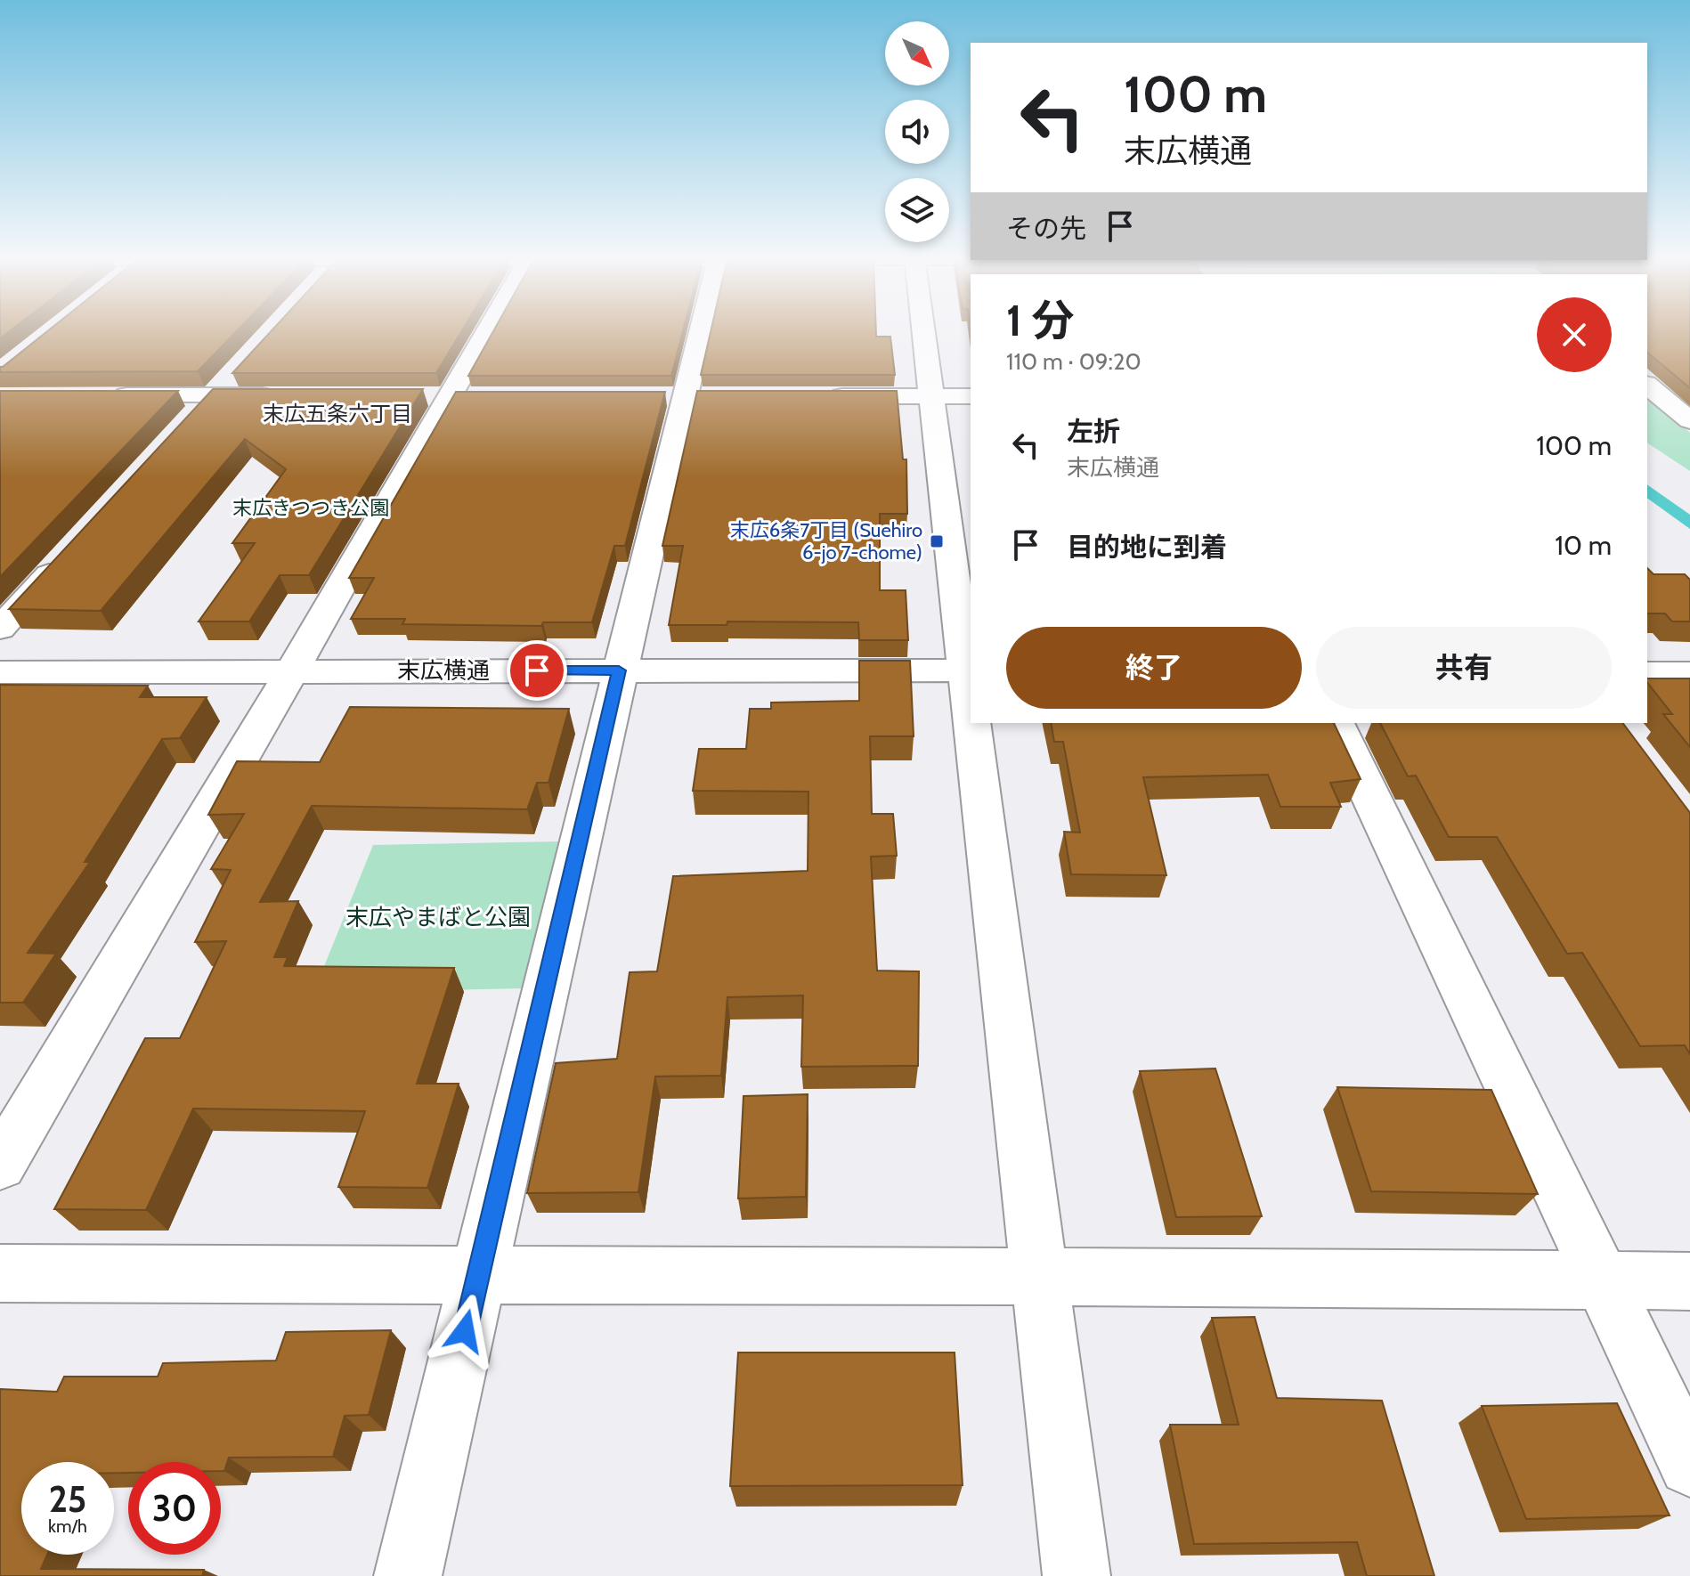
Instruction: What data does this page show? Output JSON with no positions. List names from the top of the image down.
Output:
{
  "streets": {
    "street": ["末広横通"]
  },
  "districts": ["末広五条六丁目"],
  "parks": ["末広きつつき公園", "末広やまばと公園"],
  "places": {
    "transit": ["末広6条7丁目 (Suehiro 6-jo 7-chome)"]
  },
  "north": "bottom right",
  "page": {
    "turn": ["100 m", "末広横通"],
    "then": "その先",
    "heading": ["1 分", "110 m · 09:20"],
    "list": [
      {
        "name": "左折",
        "note": "末広横通",
        "value": "100 m"
      },
      {
        "name": "目的地に到着",
        "value": "10 m"
      }
    ],
    "buttons": ["終了", "共有"],
    "speed": "25 km/h",
    "limit": "30"
  }
}
